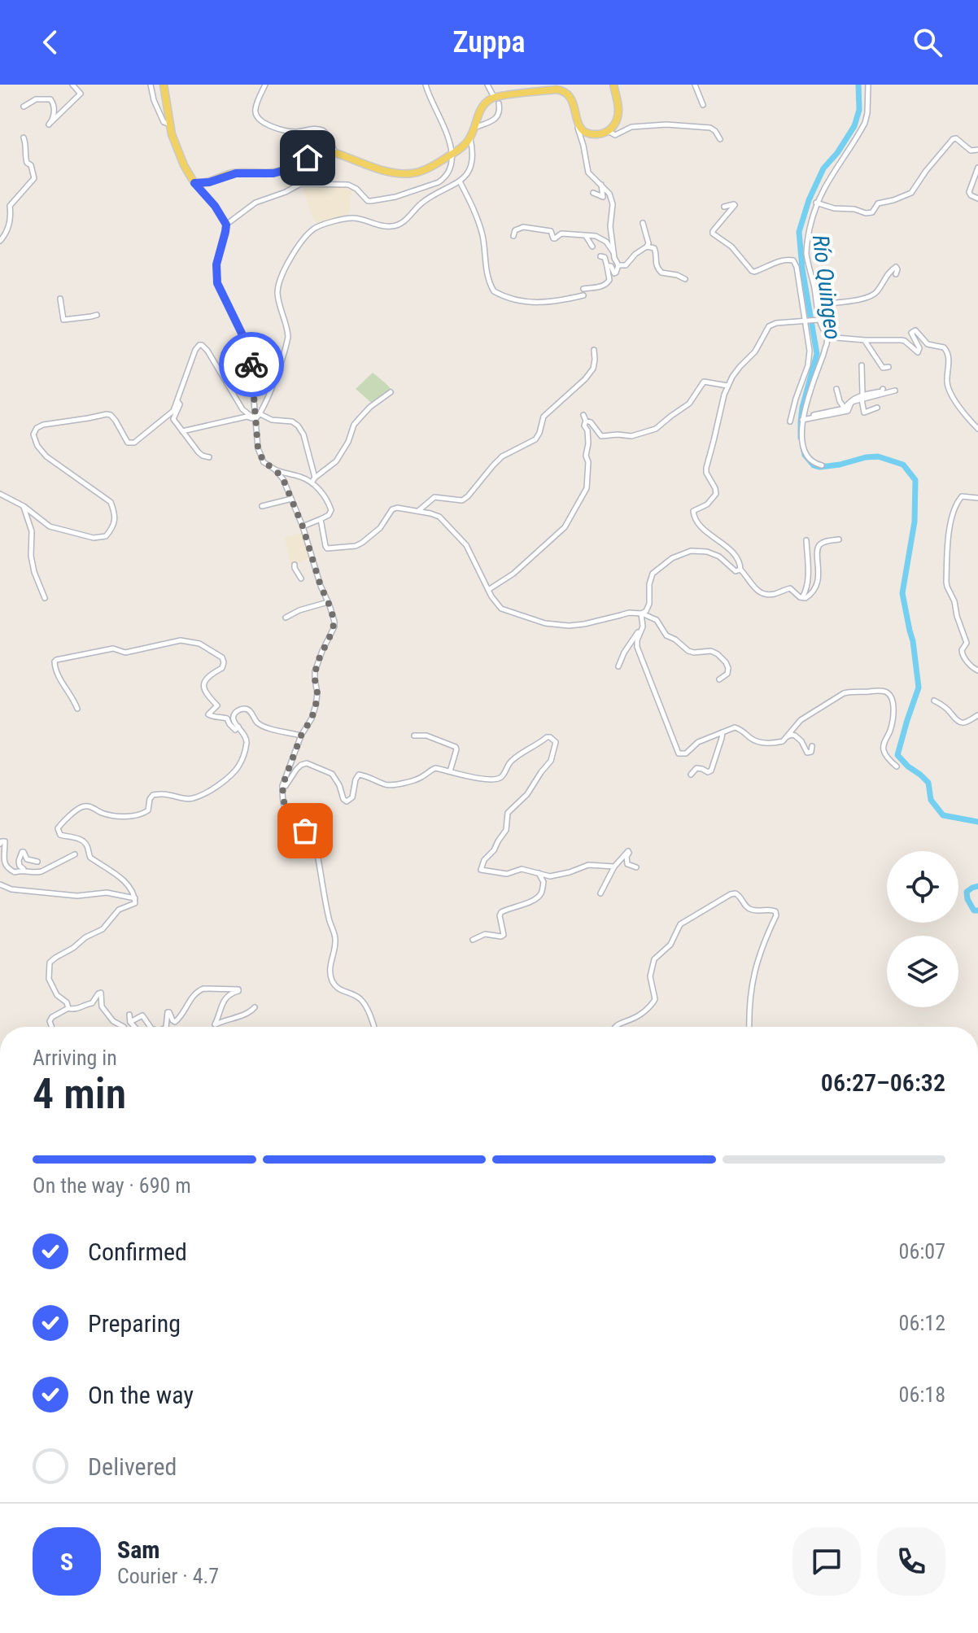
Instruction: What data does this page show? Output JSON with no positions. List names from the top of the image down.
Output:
{
  "water": ["Río Quingeo"],
  "page": {
    "header": "Zuppa",
    "heading": ["4 min", "Arriving in", "06:27–06:32"],
    "panel": ["Sam", "Courier · 4.7"],
    "bar": "On the way · 690 m",
    "list": [
      ["Confirmed", "06:07"],
      ["Preparing", "06:12"],
      ["On the way", "06:18"],
      "Delivered"
    ],
    "round": "S"
  }
}
